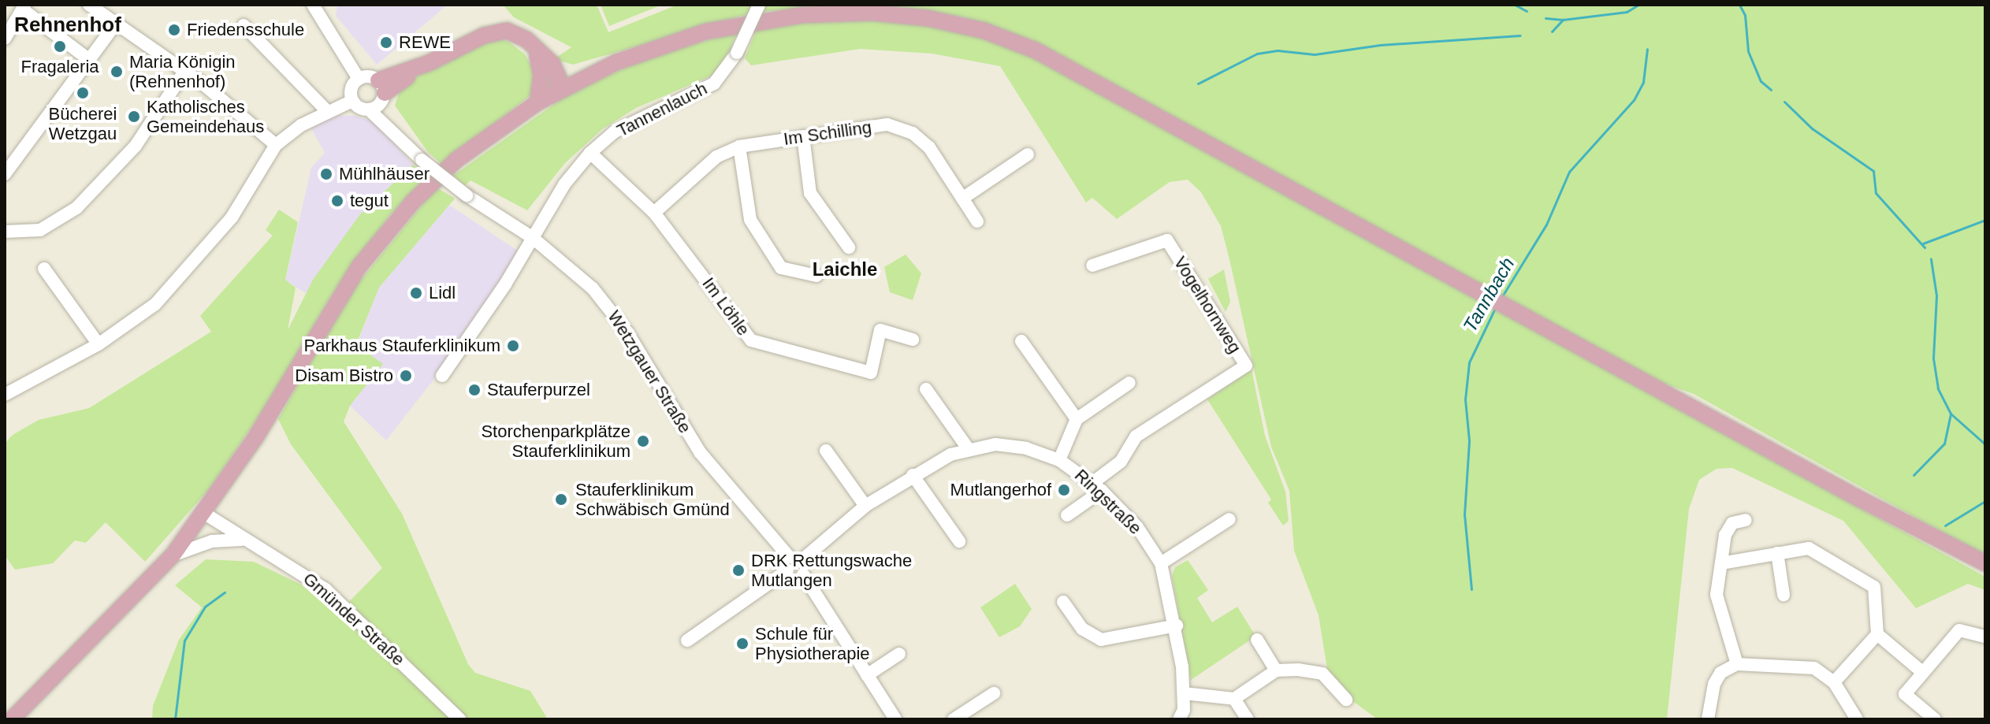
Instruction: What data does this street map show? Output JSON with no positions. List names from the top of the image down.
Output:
{
  "streets": {
    "street": [
      "Tannenlauch",
      "Im Schilling",
      "Vogelhornweg",
      "Im Löhle",
      "Wetzgauer Straße",
      "Ringstraße",
      "Gmünder Straße"
    ]
  },
  "crossings": [
    ["Tannenlauch", "Im Löhle"],
    ["Tannenlauch", "Wetzgauer Straße"],
    ["Im Schilling", "Im Löhle"],
    ["Vogelhornweg", "Ringstraße"],
    ["Wetzgauer Straße", "Ringstraße"]
  ],
  "districts": ["Rehnenhof", "Laichle"],
  "water": ["Tannbach"],
  "places": [
    "Friedensschule",
    "REWE",
    "Fragaleria",
    "Maria Königin (Rehnenhof)",
    "Bücherei Wetzgau",
    "Katholisches Gemeindehaus",
    "Mühlhäuser",
    "tegut",
    "Lidl",
    "Parkhaus Stauferklinikum",
    "Disam Bistro",
    "Stauferpurzel",
    "Storchenparkplätze Stauferklinikum",
    "Mutlangerhof",
    "Stauferklinikum Schwäbisch Gmünd",
    "DRK Rettungswache Mutlangen",
    "Schule für Physiotherapie"
  ]
}
